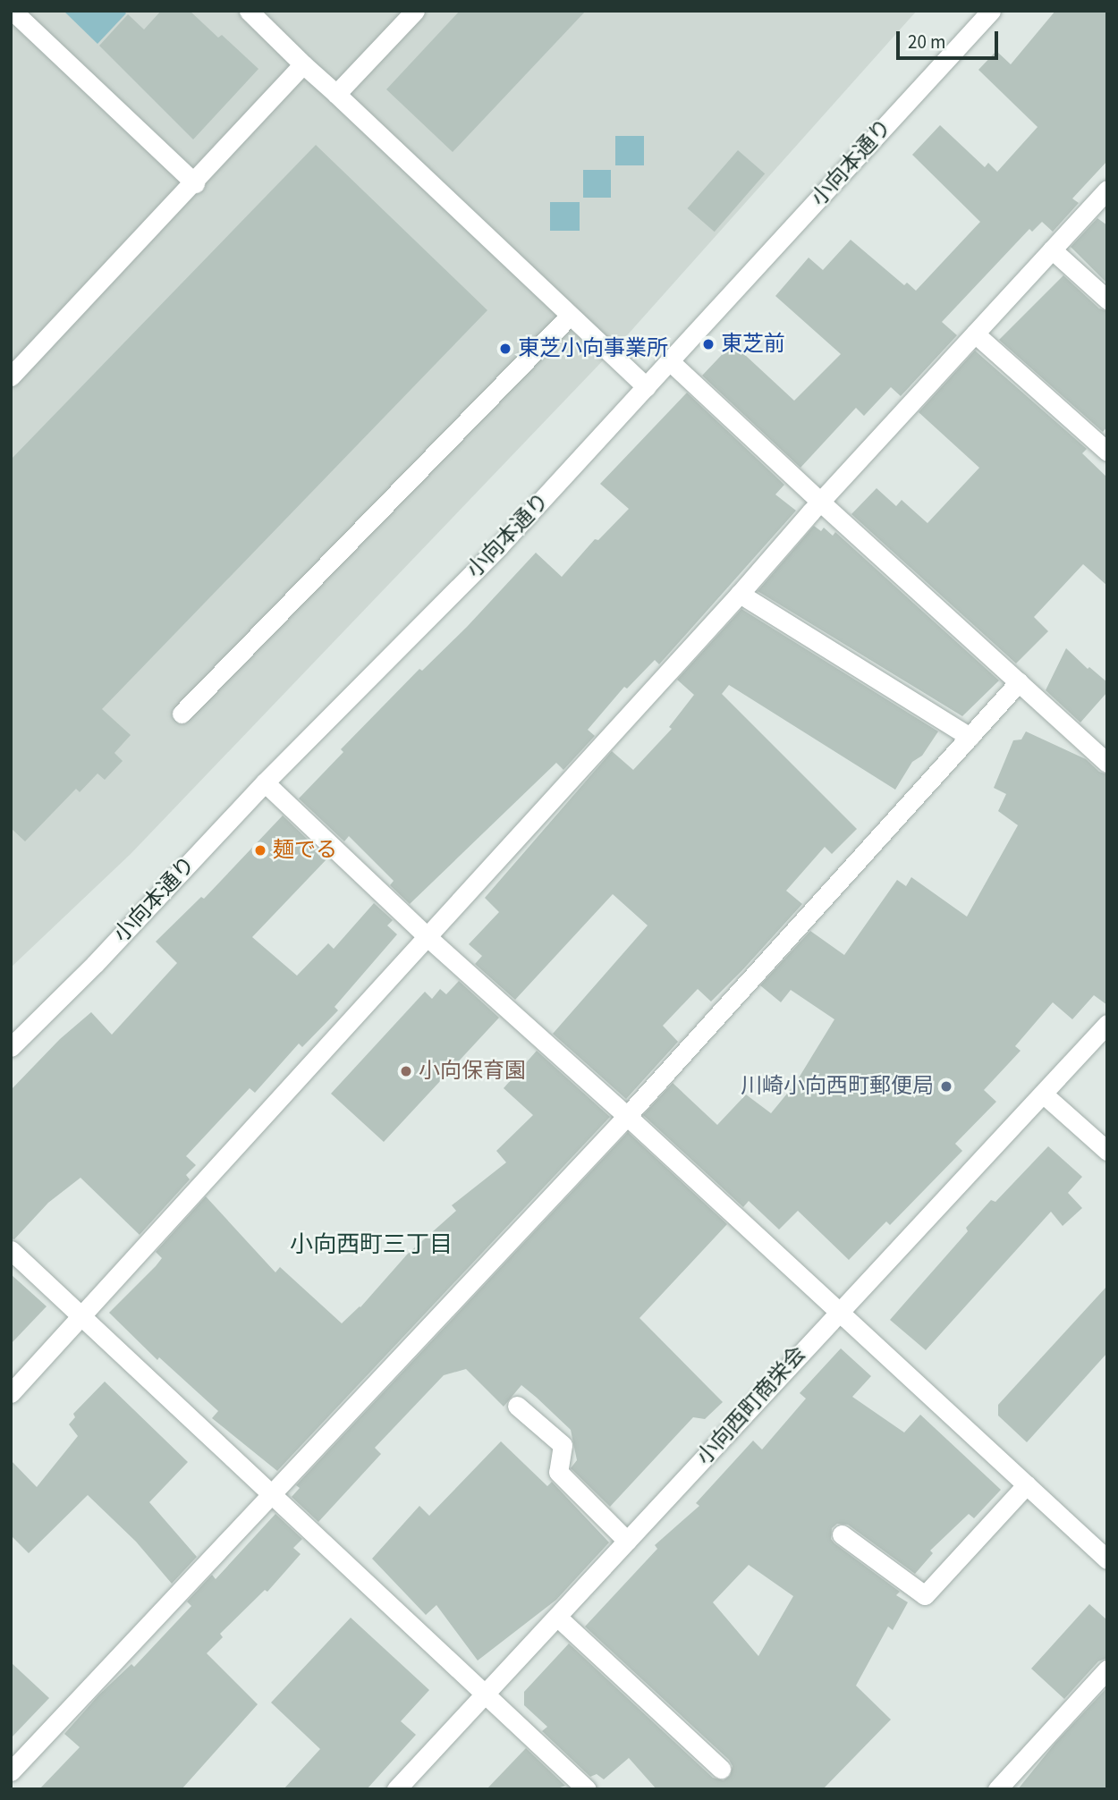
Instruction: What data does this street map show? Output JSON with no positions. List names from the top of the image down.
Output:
{
  "streets": {
    "street": ["小向本通り", "小向西町商栄会"]
  },
  "districts": ["小向西町三丁目"],
  "places": [
    "東芝前",
    "東芝小向事業所",
    "麺でる",
    "小向保育園",
    "川崎小向西町郵便局"
  ],
  "scale_bar": "20 m"
}
